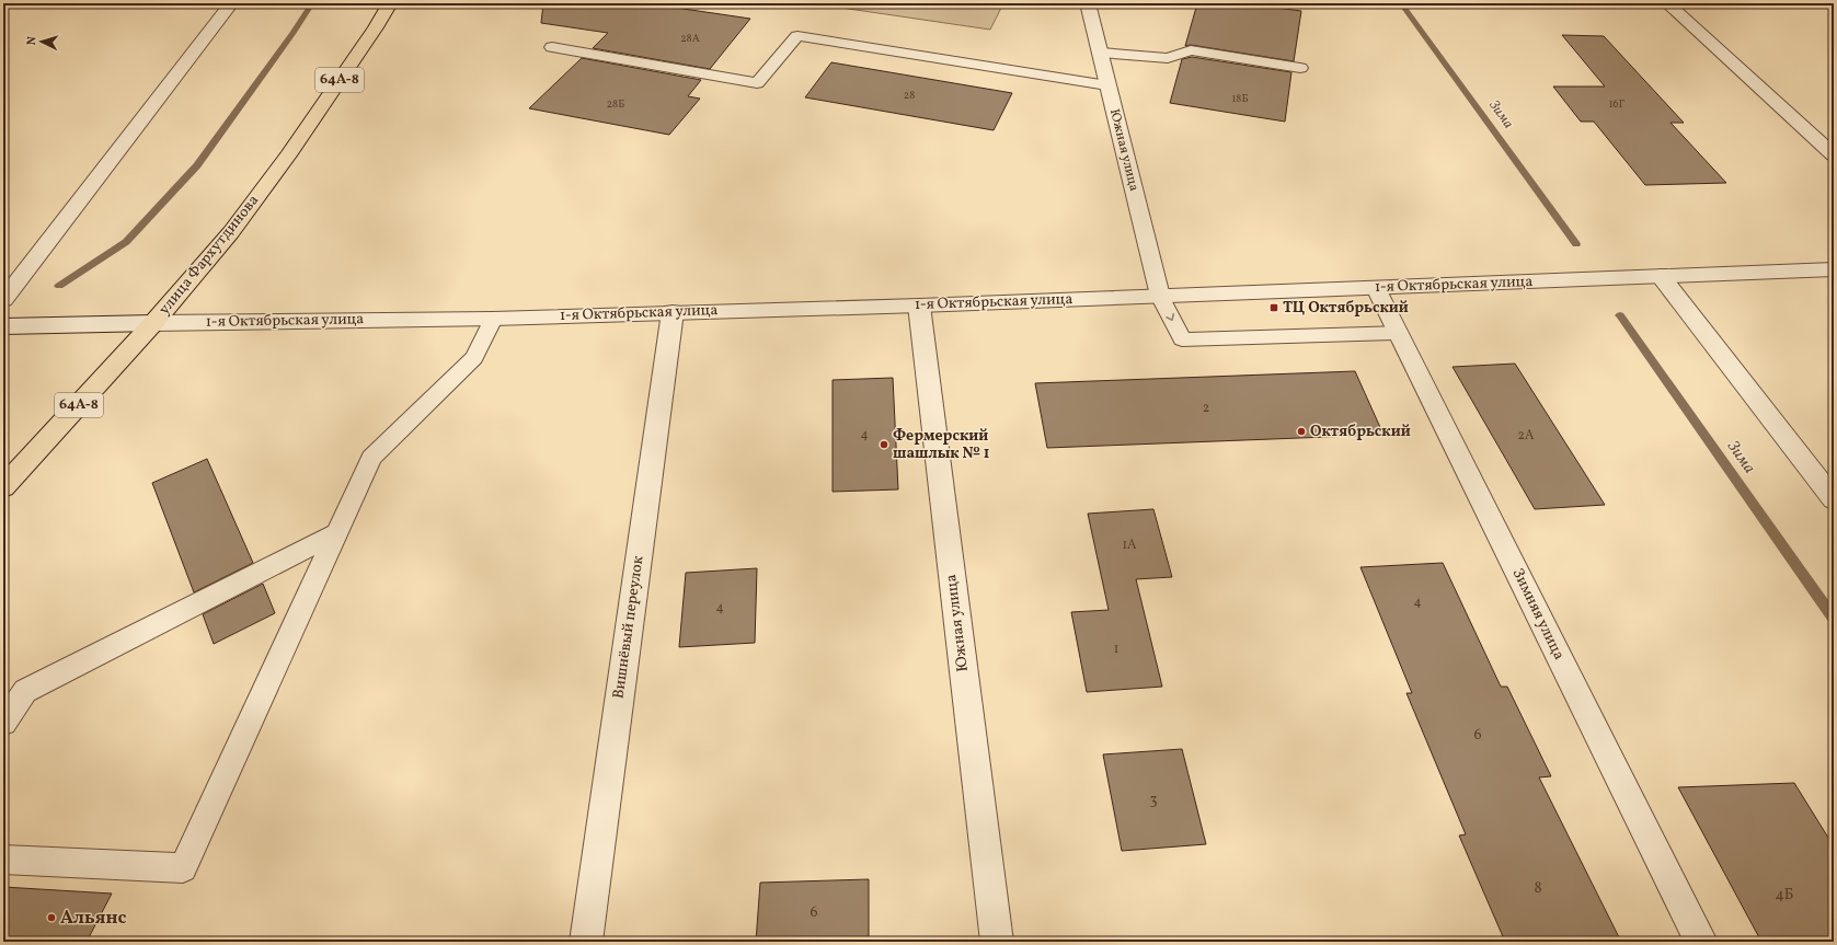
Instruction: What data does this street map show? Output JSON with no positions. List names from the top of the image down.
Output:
{
  "streets": {
    "main road": ["64А-8", "улица Фархутдинова"],
    "street": [
      "Южная улица",
      "1-я Октябрьская улица",
      "Зимняя улица",
      "Вишнёвый переулок"
    ]
  },
  "crossings": [
    ["Южная улица", "1-я Октябрьская улица"],
    ["улица Фархутдинова", "1-я Октябрьская улица"],
    ["1-я Октябрьская улица", "Зимняя улица"],
    ["1-я Октябрьская улица", "Вишнёвый переулок"]
  ],
  "water": ["Зима"],
  "places": {
    "transit": ["ТЦ Октябрьский"],
    "other": ["Октябрьский", "Фермерский шашлык № 1", "Альянс"]
  },
  "house_numbers": [
    "28А",
    "28",
    "18Б",
    "28Б",
    "16Г",
    "2",
    "4",
    "2А",
    "1А",
    "4",
    "4",
    "1",
    "6",
    "3",
    "8",
    "4Б",
    "6"
  ],
  "north": "left"
}
